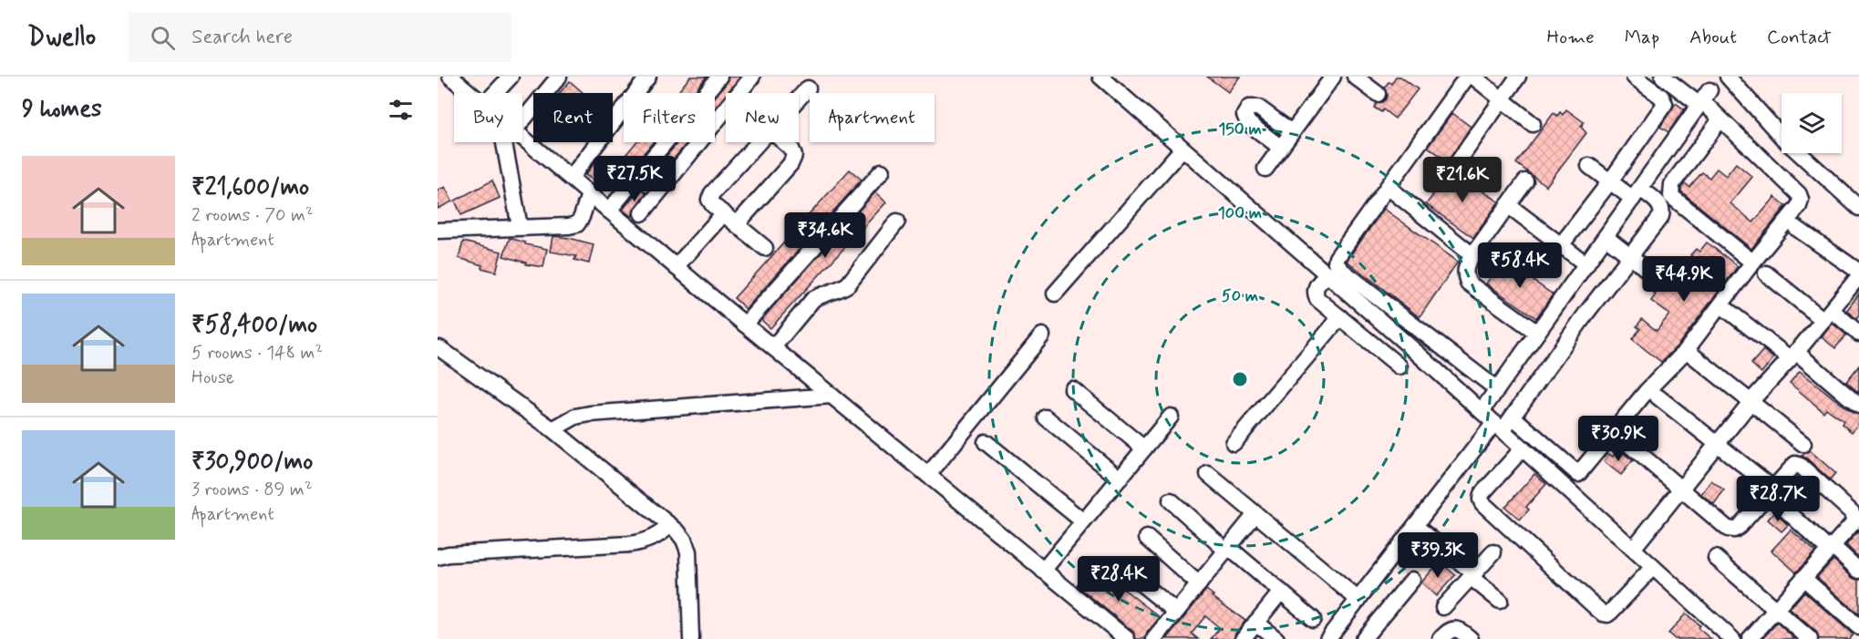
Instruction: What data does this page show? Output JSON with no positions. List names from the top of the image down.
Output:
{
  "page": {
    "header": "Dwello",
    "search": "Search here",
    "nav": [
      "Home",
      "Map",
      "About",
      "Contact"
    ],
    "heading": "9 homes",
    "chip": [
      "Buy",
      "Rent",
      "Filters",
      "New",
      "Apartment"
    ],
    "list": [
      {
        "name": "₹21,600/mo",
        "note": "2 rooms · 70 m² · Apartment"
      },
      {
        "name": "₹58,400/mo",
        "note": "5 rooms · 148 m² · House"
      },
      {
        "name": "₹30,900/mo",
        "note": "3 rooms · 89 m² · Apartment"
      }
    ],
    "price": [
      "₹27.5K",
      "₹21.6K",
      "₹34.6K",
      "₹58.4K",
      "₹44.9K",
      "₹30.9K",
      "₹28.7K",
      "₹39.3K",
      "₹28.4K"
    ]
  },
  "rings": ["150 m", "100 m", "50 m"]
}
